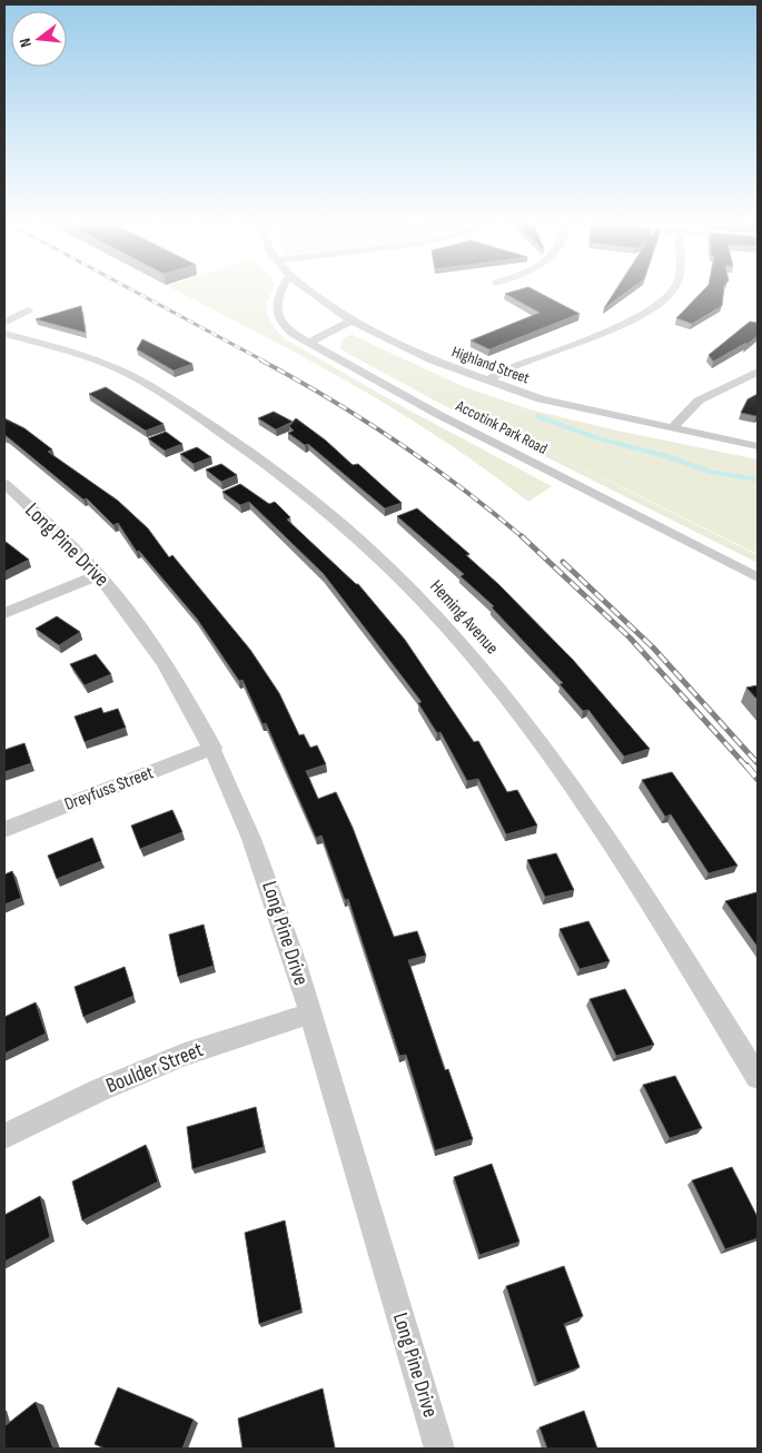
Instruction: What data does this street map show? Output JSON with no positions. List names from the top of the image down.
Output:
{
  "streets": {
    "street": [
      "Highland Street",
      "Accotink Park Road",
      "Long Pine Drive",
      "Heming Avenue",
      "Dreyfuss Street",
      "Boulder Street"
    ]
  },
  "crossings": [
    ["Long Pine Drive", "Dreyfuss Street"],
    ["Long Pine Drive", "Boulder Street"]
  ],
  "north": "left"
}
